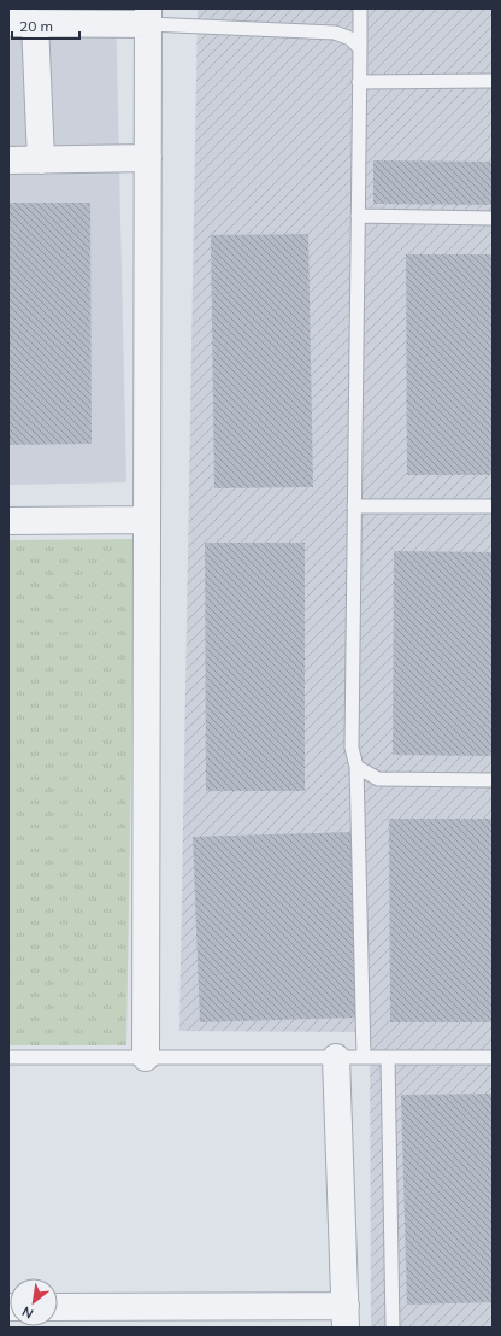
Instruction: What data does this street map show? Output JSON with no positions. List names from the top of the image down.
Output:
{
  "scale_bar": "20 m",
  "north": "bottom left"
}
